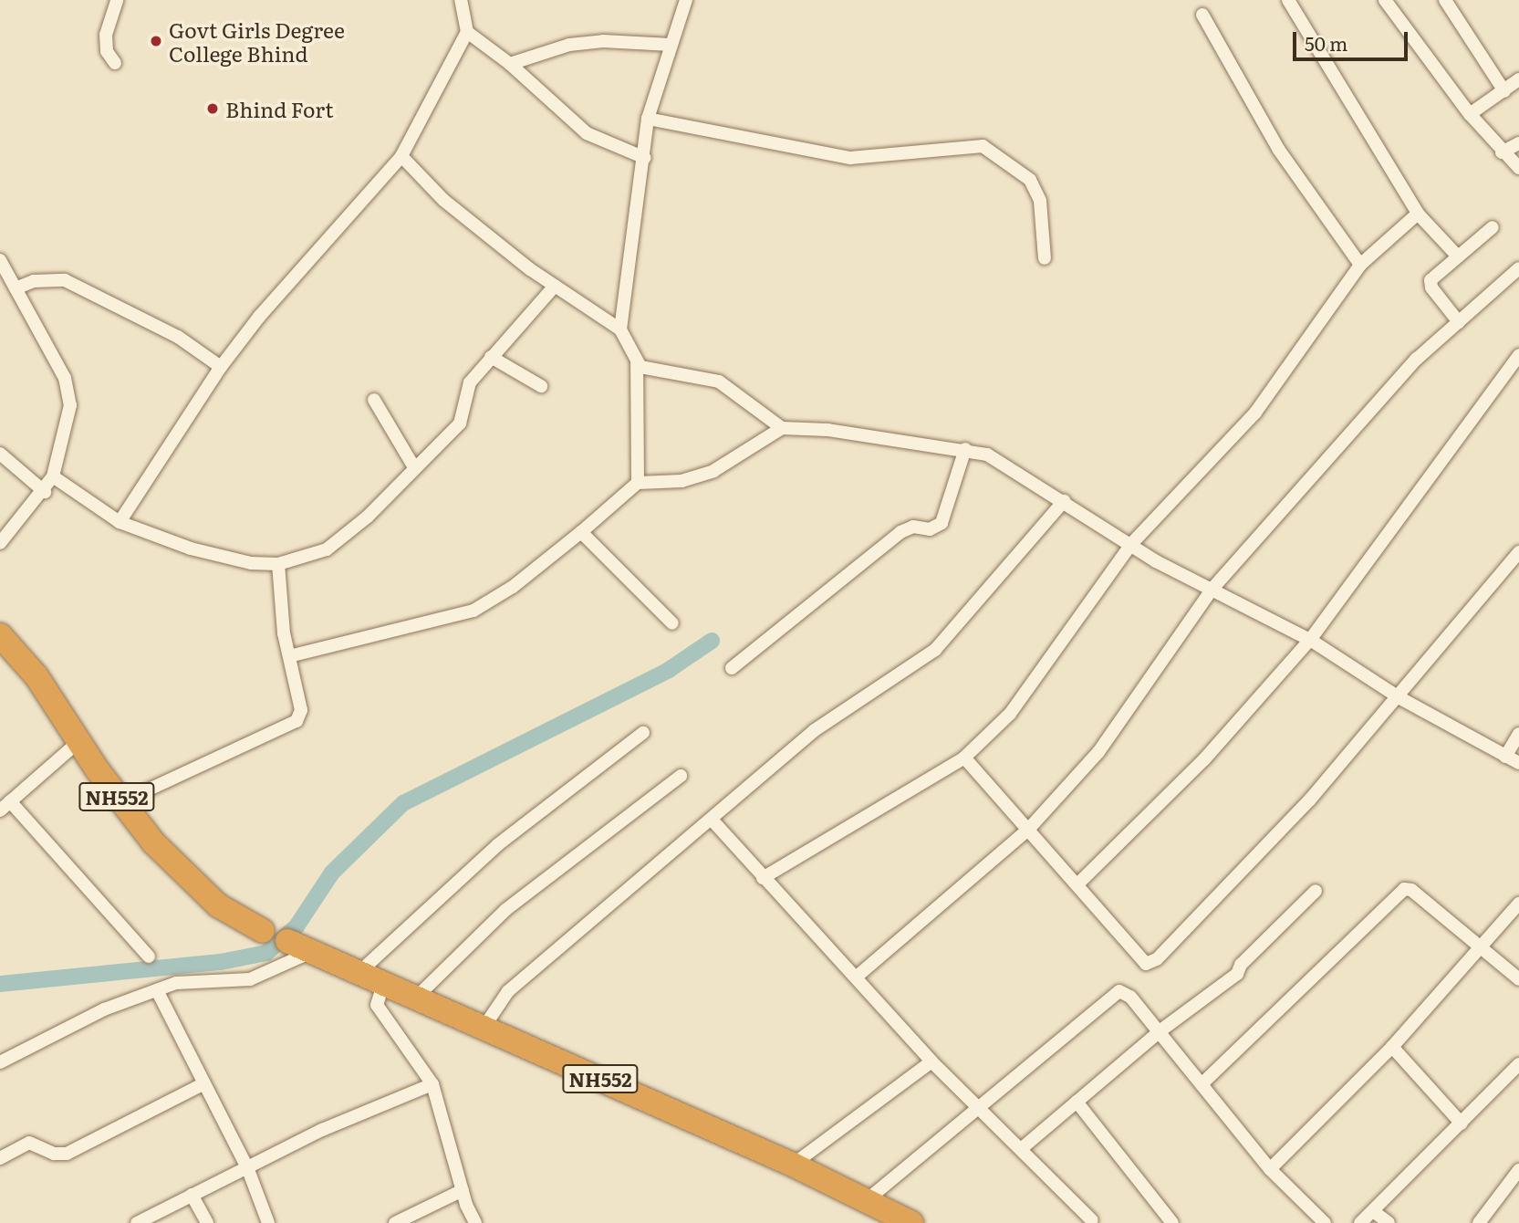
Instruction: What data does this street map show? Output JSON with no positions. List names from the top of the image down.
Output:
{
  "streets": {
    "highway": ["NH552"]
  },
  "places": ["Govt Girls Degree College Bhind", "Bhind Fort"],
  "scale_bar": "50 m"
}
